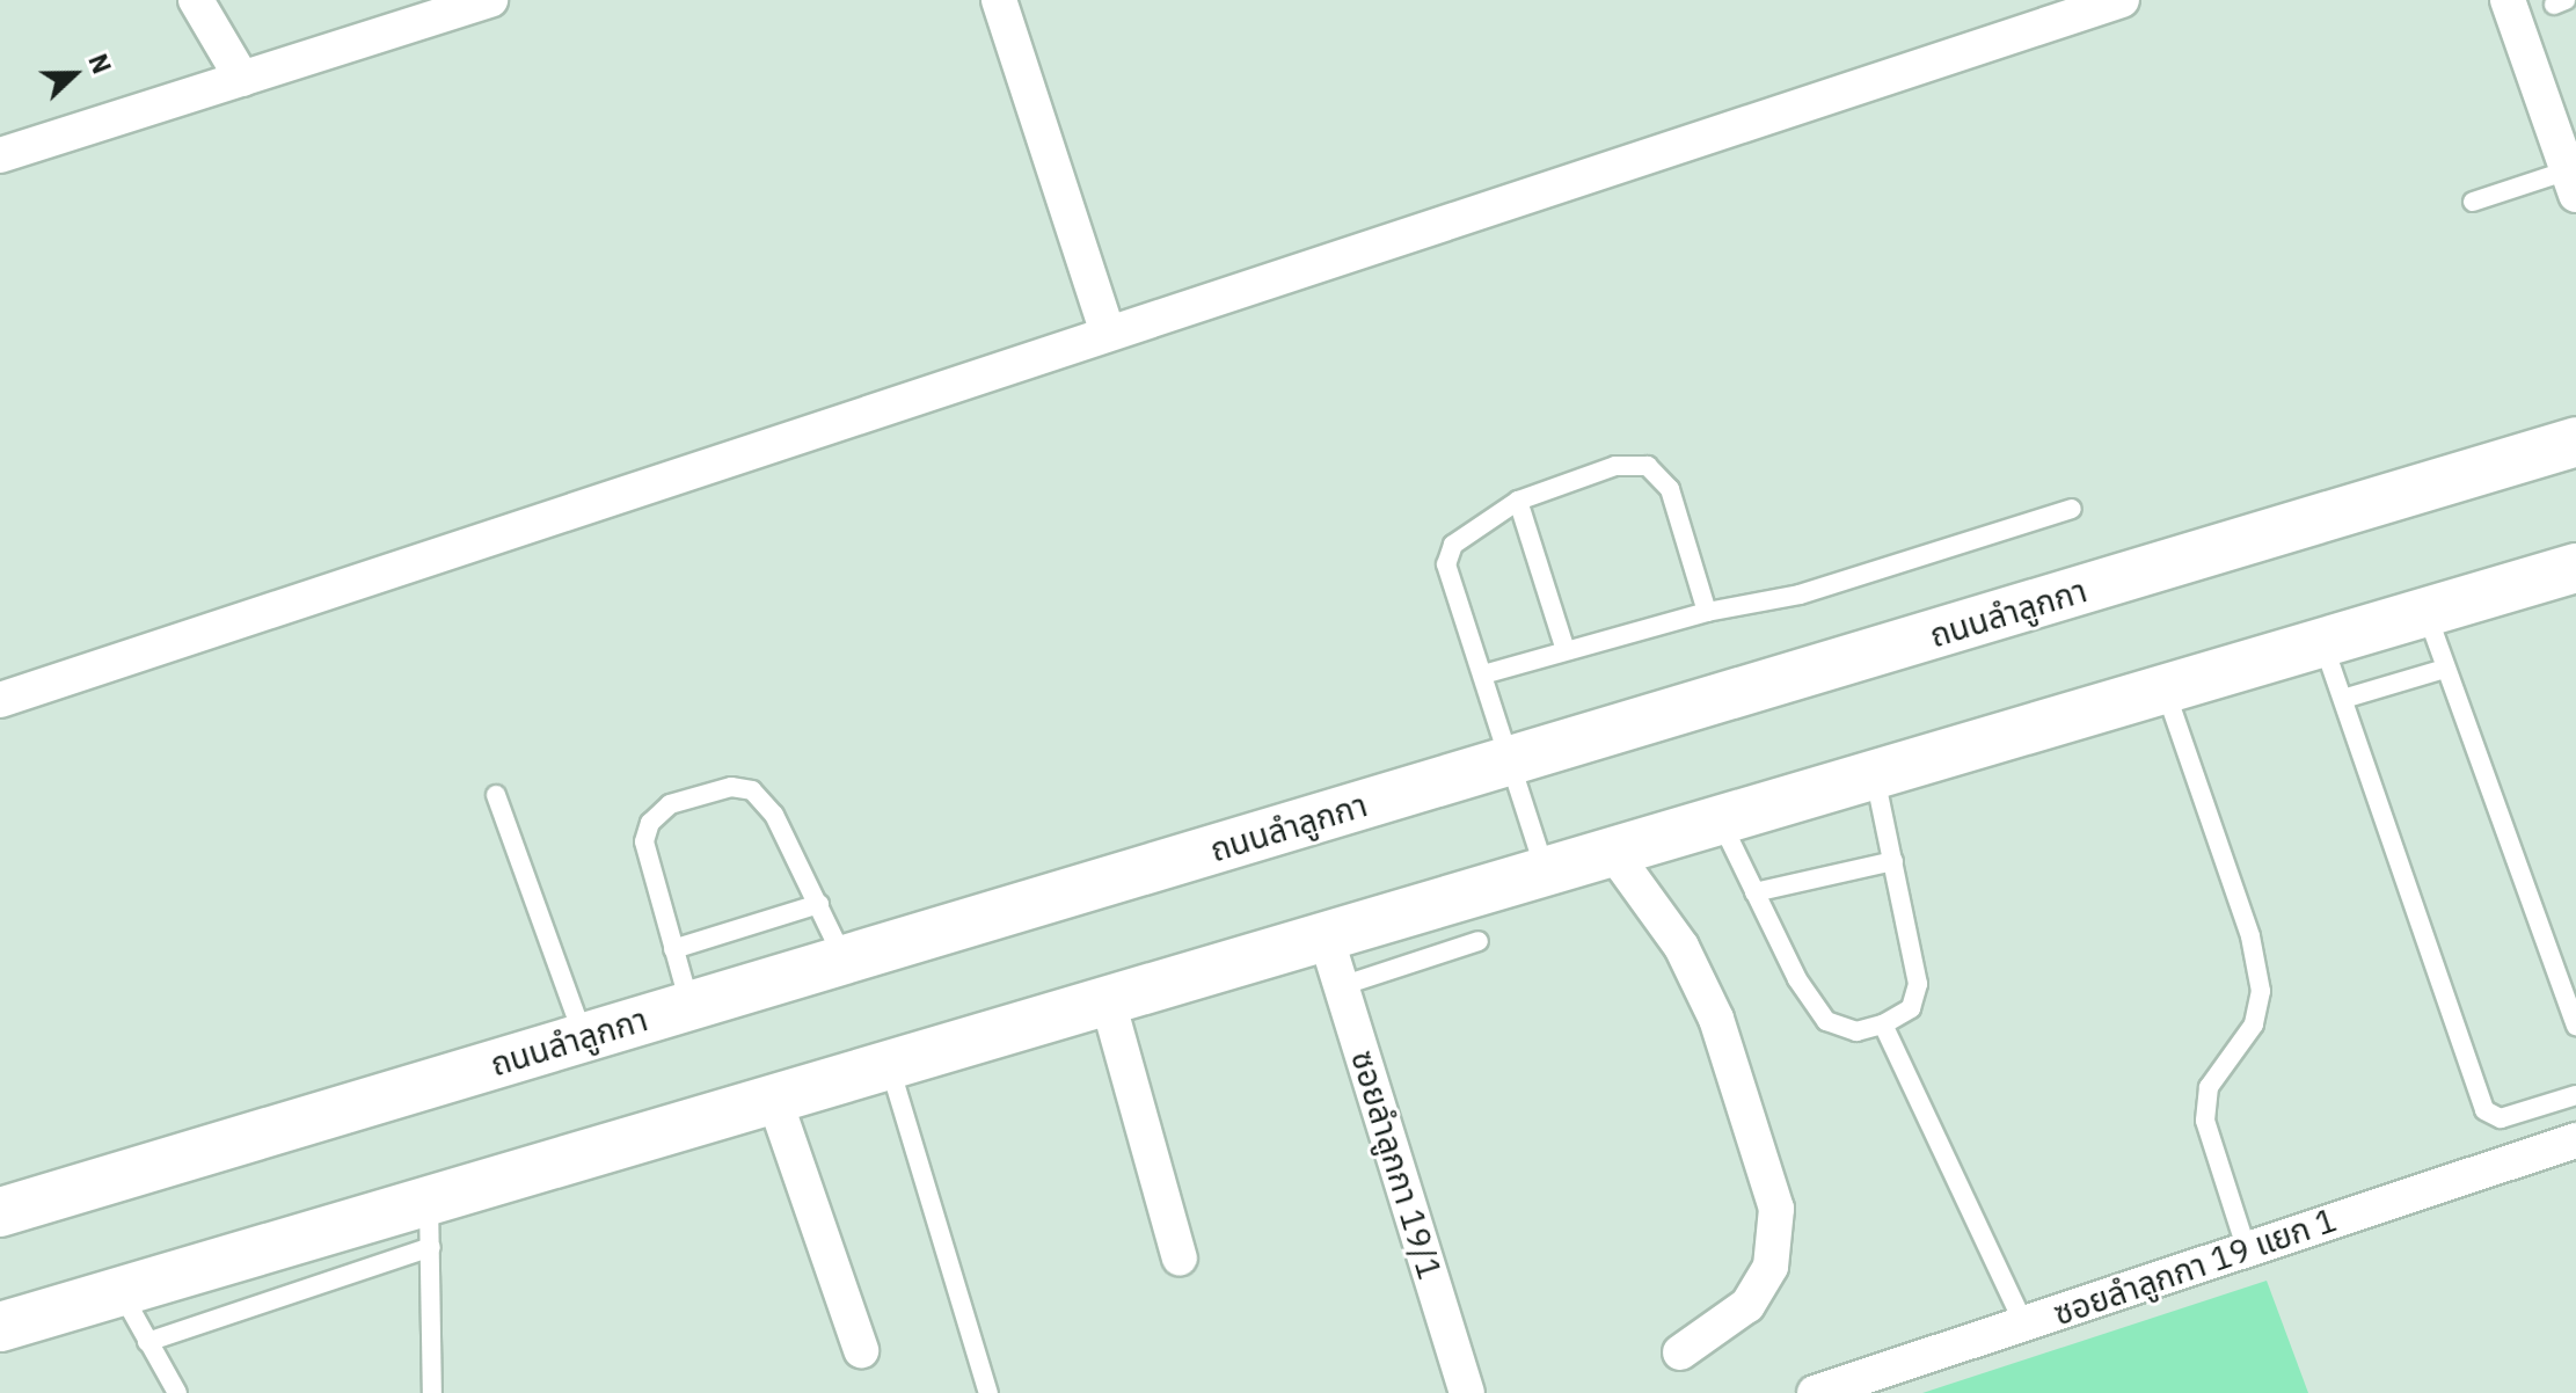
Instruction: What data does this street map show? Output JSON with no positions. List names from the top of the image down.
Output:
{
  "streets": {
    "main road": ["ถนนลำลูกกา"],
    "street": ["ซอยลำลูกกา 19/1", "ซอยลำลูกกา 19 แยก 1"]
  },
  "north": "right"
}
